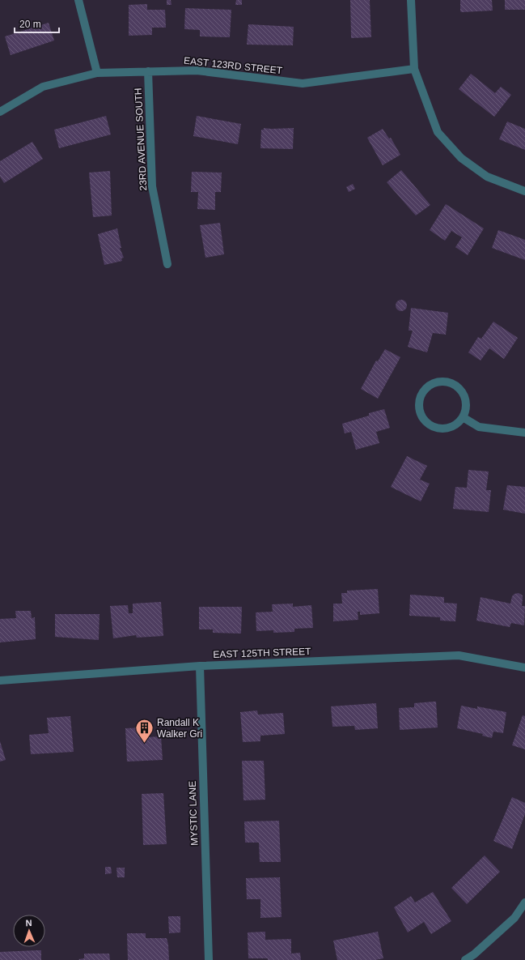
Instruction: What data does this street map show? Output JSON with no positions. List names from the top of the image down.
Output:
{
  "streets": {
    "street": [
      "EAST 123RD STREET",
      "23RD AVENUE SOUTH",
      "EAST 125TH STREET",
      "MYSTIC LANE"
    ]
  },
  "crossings": [
    ["EAST 123RD STREET", "23RD AVENUE SOUTH"],
    ["EAST 125TH STREET", "MYSTIC LANE"]
  ],
  "places": {
    "building": ["Randall K Walker Gri"]
  },
  "scale_bar": "20 m",
  "north": "top"
}
